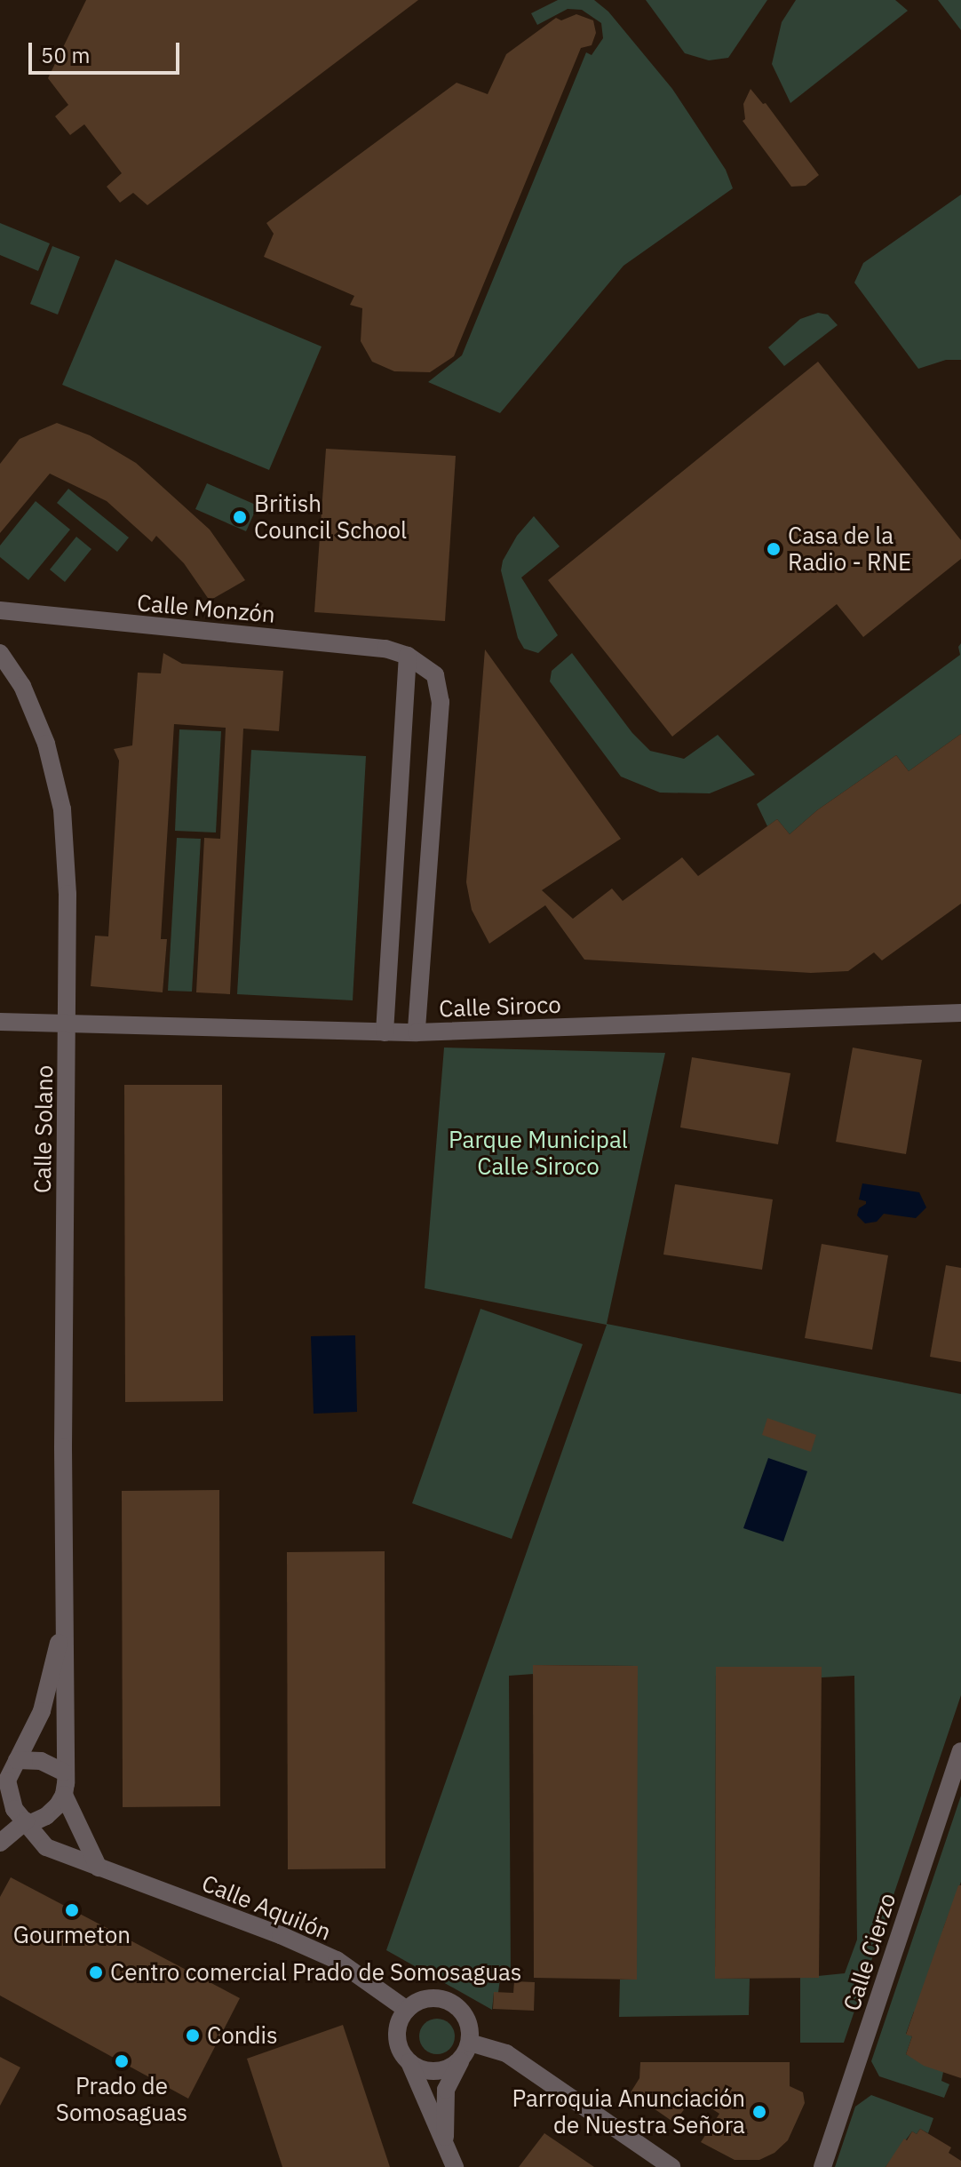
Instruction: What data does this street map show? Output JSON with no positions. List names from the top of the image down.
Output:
{
  "streets": {
    "street": [
      "Calle Monzón",
      "Calle Siroco",
      "Calle Solano",
      "Calle Aquilón",
      "Calle Cierzo"
    ]
  },
  "crossings": [
    ["Calle Monzón", "Calle Siroco"],
    ["Calle Siroco", "Calle Solano"],
    ["Calle Solano", "Calle Aquilón"]
  ],
  "parks": ["Parque Municipal Calle Siroco"],
  "places": [
    "British Council School",
    "Casa de la Radio - RNE",
    "Gourmeton",
    "Centro comercial Prado de Somosaguas",
    "Condis",
    "Prado de Somosaguas",
    "Parroquia Anunciación de Nuestra Señora"
  ],
  "scale_bar": "50 m"
}
